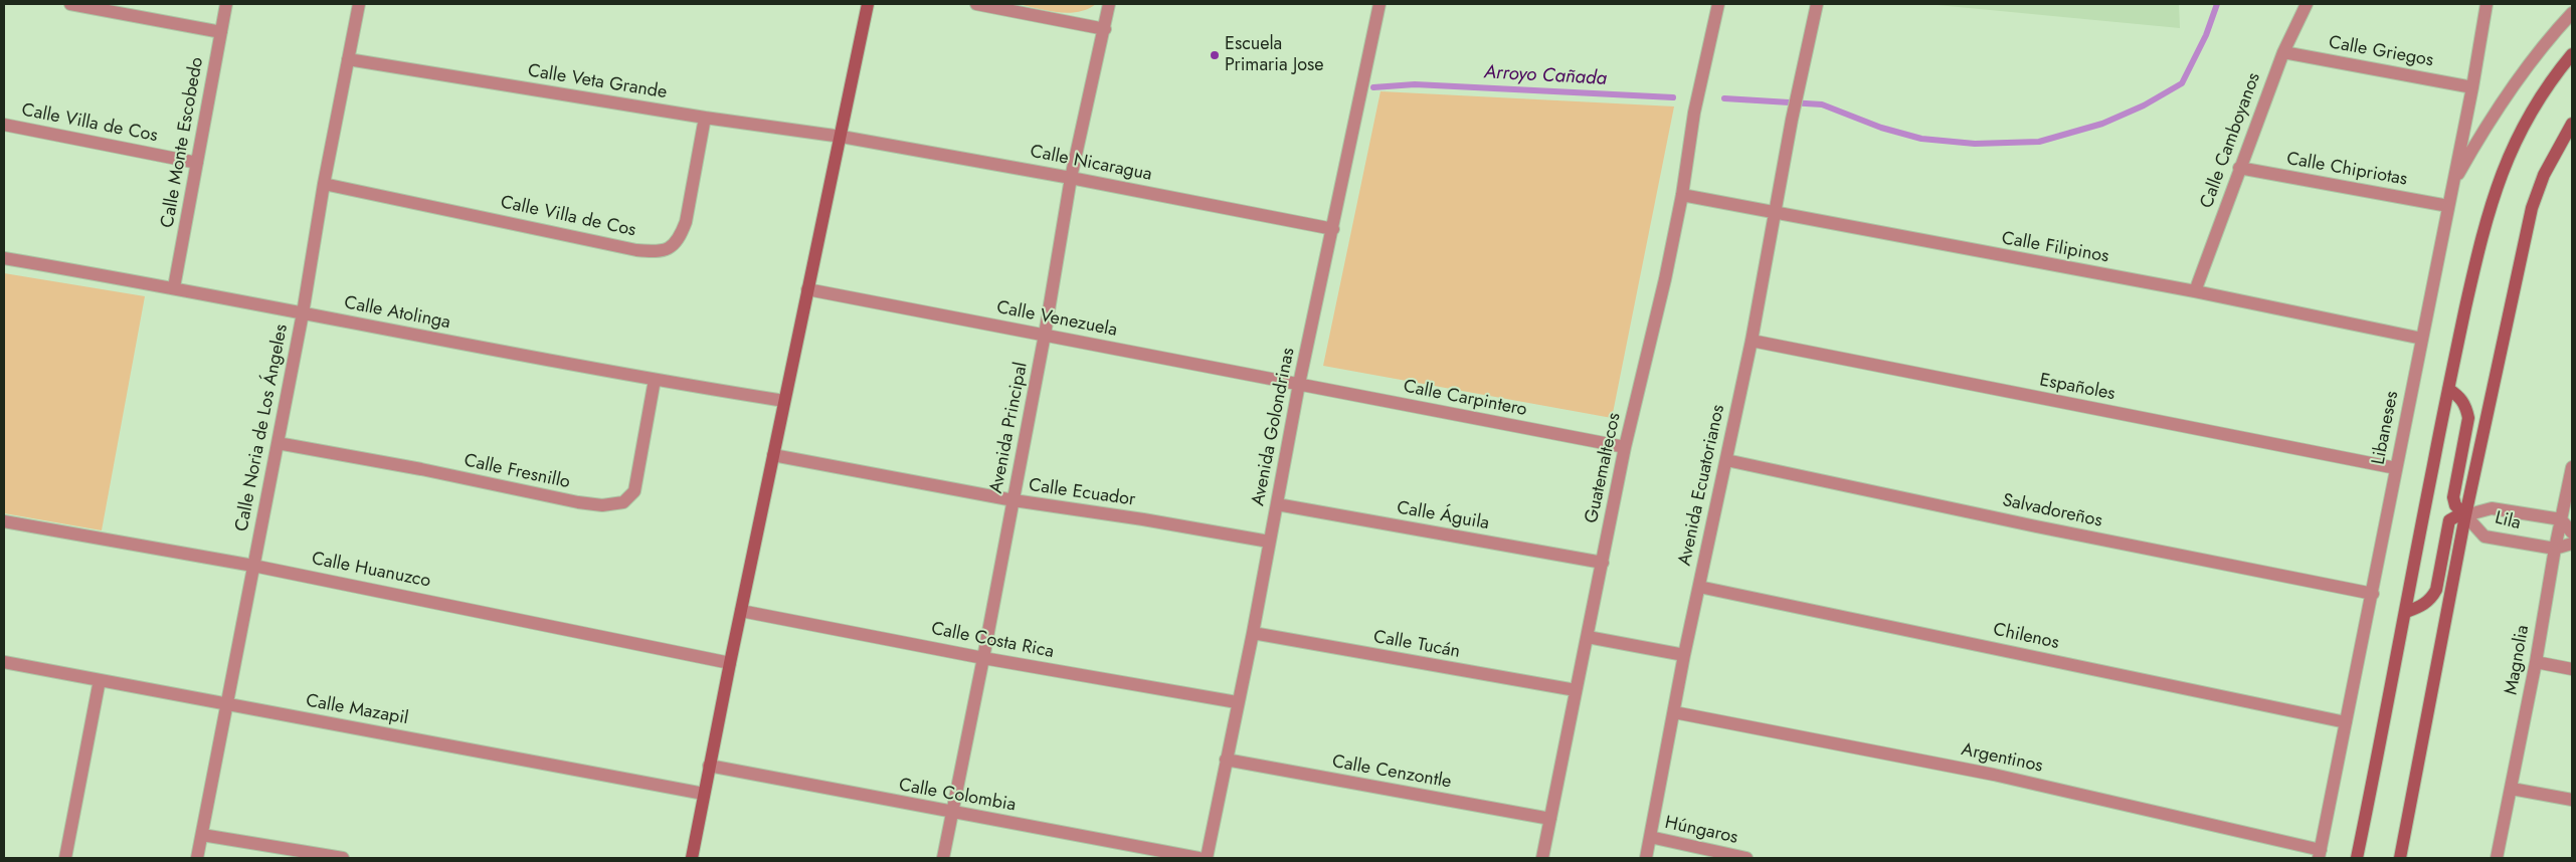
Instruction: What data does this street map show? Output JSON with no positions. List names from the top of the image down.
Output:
{
  "streets": {
    "street": [
      "Calle Griegos",
      "Calle Veta Grande",
      "Calle Villa de Cos",
      "Calle Camboyanos",
      "Calle Monte Escobedo",
      "Calle Nicaragua",
      "Calle Chipriotas",
      "Calle Filipinos",
      "Calle Atolinga",
      "Calle Venezuela",
      "Españoles",
      "Calle Carpintero",
      "Avenida Golondrinas",
      "Calle Noria de Los Ángeles",
      "Avenida Principal",
      "Libaneses",
      "Guatemaltecos",
      "Calle Fresnillo",
      "Avenida Ecuatorianos",
      "Calle Ecuador",
      "Salvadoreños",
      "Calle Águila",
      "Lila",
      "Calle Huanuzco",
      "Chilenos",
      "Calle Costa Rica",
      "Calle Tucán",
      "Magnolia",
      "Calle Mazapil",
      "Argentinos",
      "Calle Cenzontle",
      "Calle Colombia",
      "Húngaros"
    ]
  },
  "crossings": [
    ["Calle Griegos", "Calle Camboyanos"],
    ["Calle Griegos", "Libaneses"],
    ["Calle Veta Grande", "Calle Villa de Cos"],
    ["Calle Veta Grande", "Calle Nicaragua"],
    ["Calle Veta Grande", "Calle Noria de Los Ángeles"],
    ["Calle Villa de Cos", "Calle Monte Escobedo"],
    ["Calle Villa de Cos", "Calle Noria de Los Ángeles"],
    ["Calle Camboyanos", "Calle Chipriotas"],
    ["Calle Camboyanos", "Calle Filipinos"],
    ["Calle Monte Escobedo", "Calle Atolinga"],
    ["Calle Nicaragua", "Avenida Golondrinas"],
    ["Calle Nicaragua", "Avenida Principal"],
    ["Calle Chipriotas", "Libaneses"],
    ["Calle Filipinos", "Libaneses"],
    ["Calle Filipinos", "Guatemaltecos"],
    ["Calle Filipinos", "Avenida Ecuatorianos"],
    ["Calle Atolinga", "Calle Noria de Los Ángeles"],
    ["Calle Atolinga", "Calle Fresnillo"],
    ["Calle Venezuela", "Calle Carpintero"],
    ["Calle Venezuela", "Avenida Golondrinas"],
    ["Calle Venezuela", "Avenida Principal"],
    ["Españoles", "Libaneses"],
    ["Españoles", "Avenida Ecuatorianos"],
    ["Calle Carpintero", "Avenida Golondrinas"],
    ["Calle Carpintero", "Guatemaltecos"],
    ["Avenida Golondrinas", "Calle Ecuador"],
    ["Avenida Golondrinas", "Calle Águila"],
    ["Avenida Golondrinas", "Calle Costa Rica"],
    ["Avenida Golondrinas", "Calle Tucán"],
    ["Avenida Golondrinas", "Calle Cenzontle"],
    ["Calle Noria de Los Ángeles", "Calle Fresnillo"],
    ["Calle Noria de Los Ángeles", "Calle Huanuzco"],
    ["Calle Noria de Los Ángeles", "Calle Mazapil"],
    ["Avenida Principal", "Calle Ecuador"],
    ["Avenida Principal", "Calle Costa Rica"],
    ["Avenida Principal", "Calle Colombia"],
    ["Libaneses", "Salvadoreños"],
    ["Libaneses", "Chilenos"],
    ["Libaneses", "Argentinos"],
    ["Guatemaltecos", "Calle Águila"],
    ["Guatemaltecos", "Calle Tucán"],
    ["Guatemaltecos", "Calle Cenzontle"],
    ["Avenida Ecuatorianos", "Salvadoreños"],
    ["Avenida Ecuatorianos", "Chilenos"],
    ["Avenida Ecuatorianos", "Argentinos"],
    ["Avenida Ecuatorianos", "Húngaros"],
    ["Lila", "Magnolia"]
  ],
  "water": ["Arroyo Cañada"],
  "places": ["Escuela Primaria Jose"]
}
